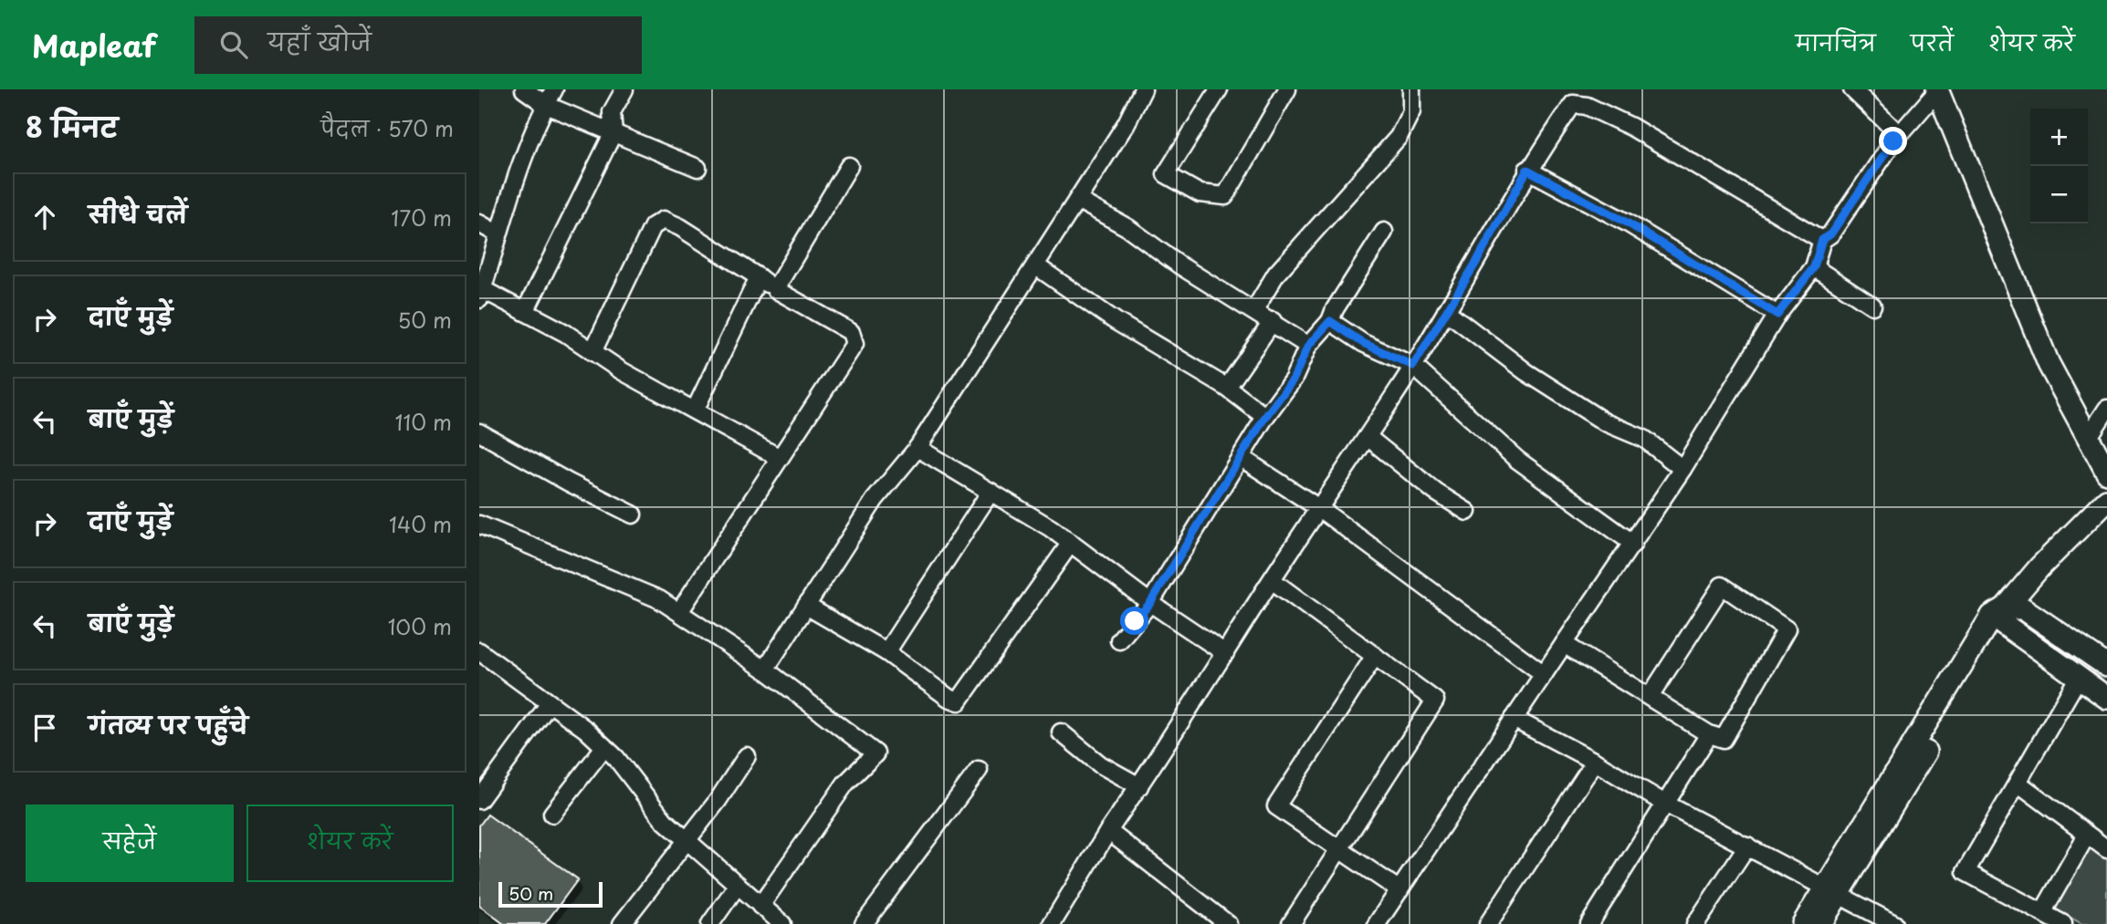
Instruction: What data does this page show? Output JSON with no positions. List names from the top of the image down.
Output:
{
  "scale_bar": "50 m",
  "page": {
    "header": "Mapleaf",
    "search": "यहाँ खोजें",
    "nav": ["मानचित्र", "परतें", "शेयर करें"],
    "heading": ["8 मिनट", "पैदल · 570 m"],
    "map_buttons": ["+", "−"],
    "list": [
      ["सीधे चलें", "170 m"],
      ["दाएँ मुड़ें", "50 m"],
      ["बाएँ मुड़ें", "110 m"],
      ["दाएँ मुड़ें", "140 m"],
      ["बाएँ मुड़ें", "100 m"],
      "गंतव्य पर पहुँचे"
    ],
    "buttons": ["सहेजें", "शेयर करें"],
    "scale": "50 m"
  }
}
